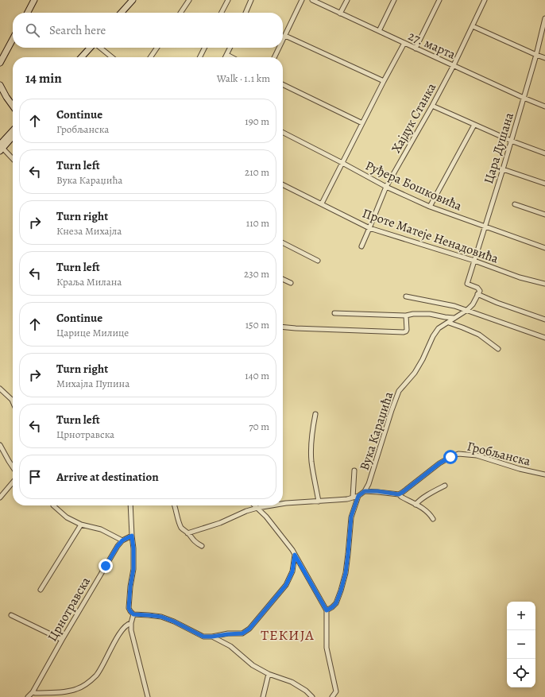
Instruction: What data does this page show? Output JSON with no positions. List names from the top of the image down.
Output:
{
  "streets": {
    "street": [
      "27. марта",
      "Хајдук Станка",
      "Цара Душана",
      "Руђера Бошковића",
      "Проте Матеје Ненадовића",
      "Вука Караџића",
      "Гробљанска",
      "Црнотравска"
    ]
  },
  "crossings": [
    ["27. марта", "Хајдук Станка"],
    ["27. марта", "Цара Душана"],
    ["Хајдук Станка", "Руђера Бошковића"],
    ["Хајдук Станка", "Проте Матеје Ненадовића"],
    ["Цара Душана", "Руђера Бошковића"],
    ["Цара Душана", "Проте Матеје Ненадовића"],
    ["Цара Душана", "Вука Караџића"]
  ],
  "districts": ["ТЕКИЈА"],
  "page": {
    "search": "Search here",
    "heading": ["14 min", "Walk · 1.1 km"],
    "list": [
      ["Continue", "Гробљанска", "190 m"],
      ["Turn left", "Вука Караџића", "210 m"],
      ["Turn right", "Кнеза Михајла", "110 m"],
      ["Turn left", "Краља Милана", "230 m"],
      ["Continue", "Царице Милице", "150 m"],
      ["Turn right", "Михајла Пупина", "140 m"],
      ["Turn left", "Црнотравска", "70 m"],
      "Arrive at destination"
    ],
    "map_buttons": ["+", "−"]
  }
}
